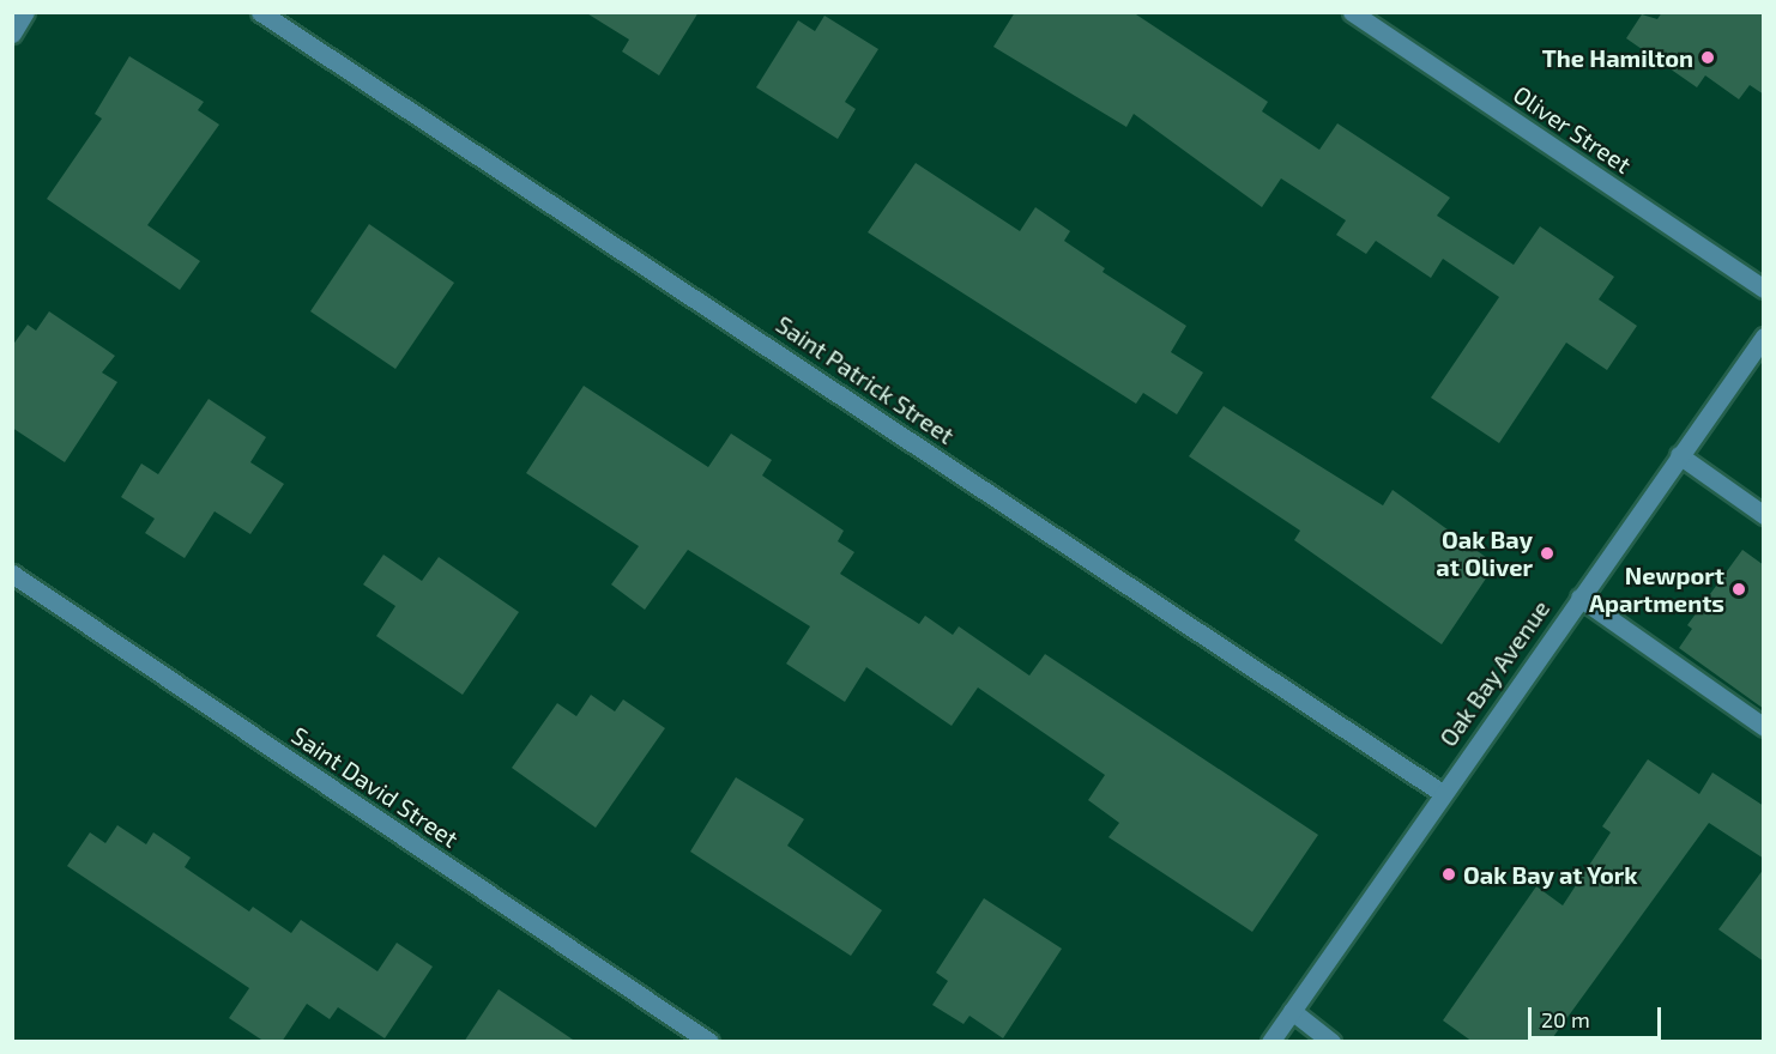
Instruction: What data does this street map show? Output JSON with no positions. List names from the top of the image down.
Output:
{
  "streets": {
    "street": [
      "Oliver Street",
      "Saint Patrick Street",
      "Oak Bay Avenue",
      "Saint David Street"
    ]
  },
  "crossings": [
    ["Saint Patrick Street", "Oak Bay Avenue"]
  ],
  "places": [
    "The Hamilton",
    "Oak Bay at Oliver",
    "Newport Apartments",
    "Oak Bay at York"
  ],
  "scale_bar": "20 m"
}
